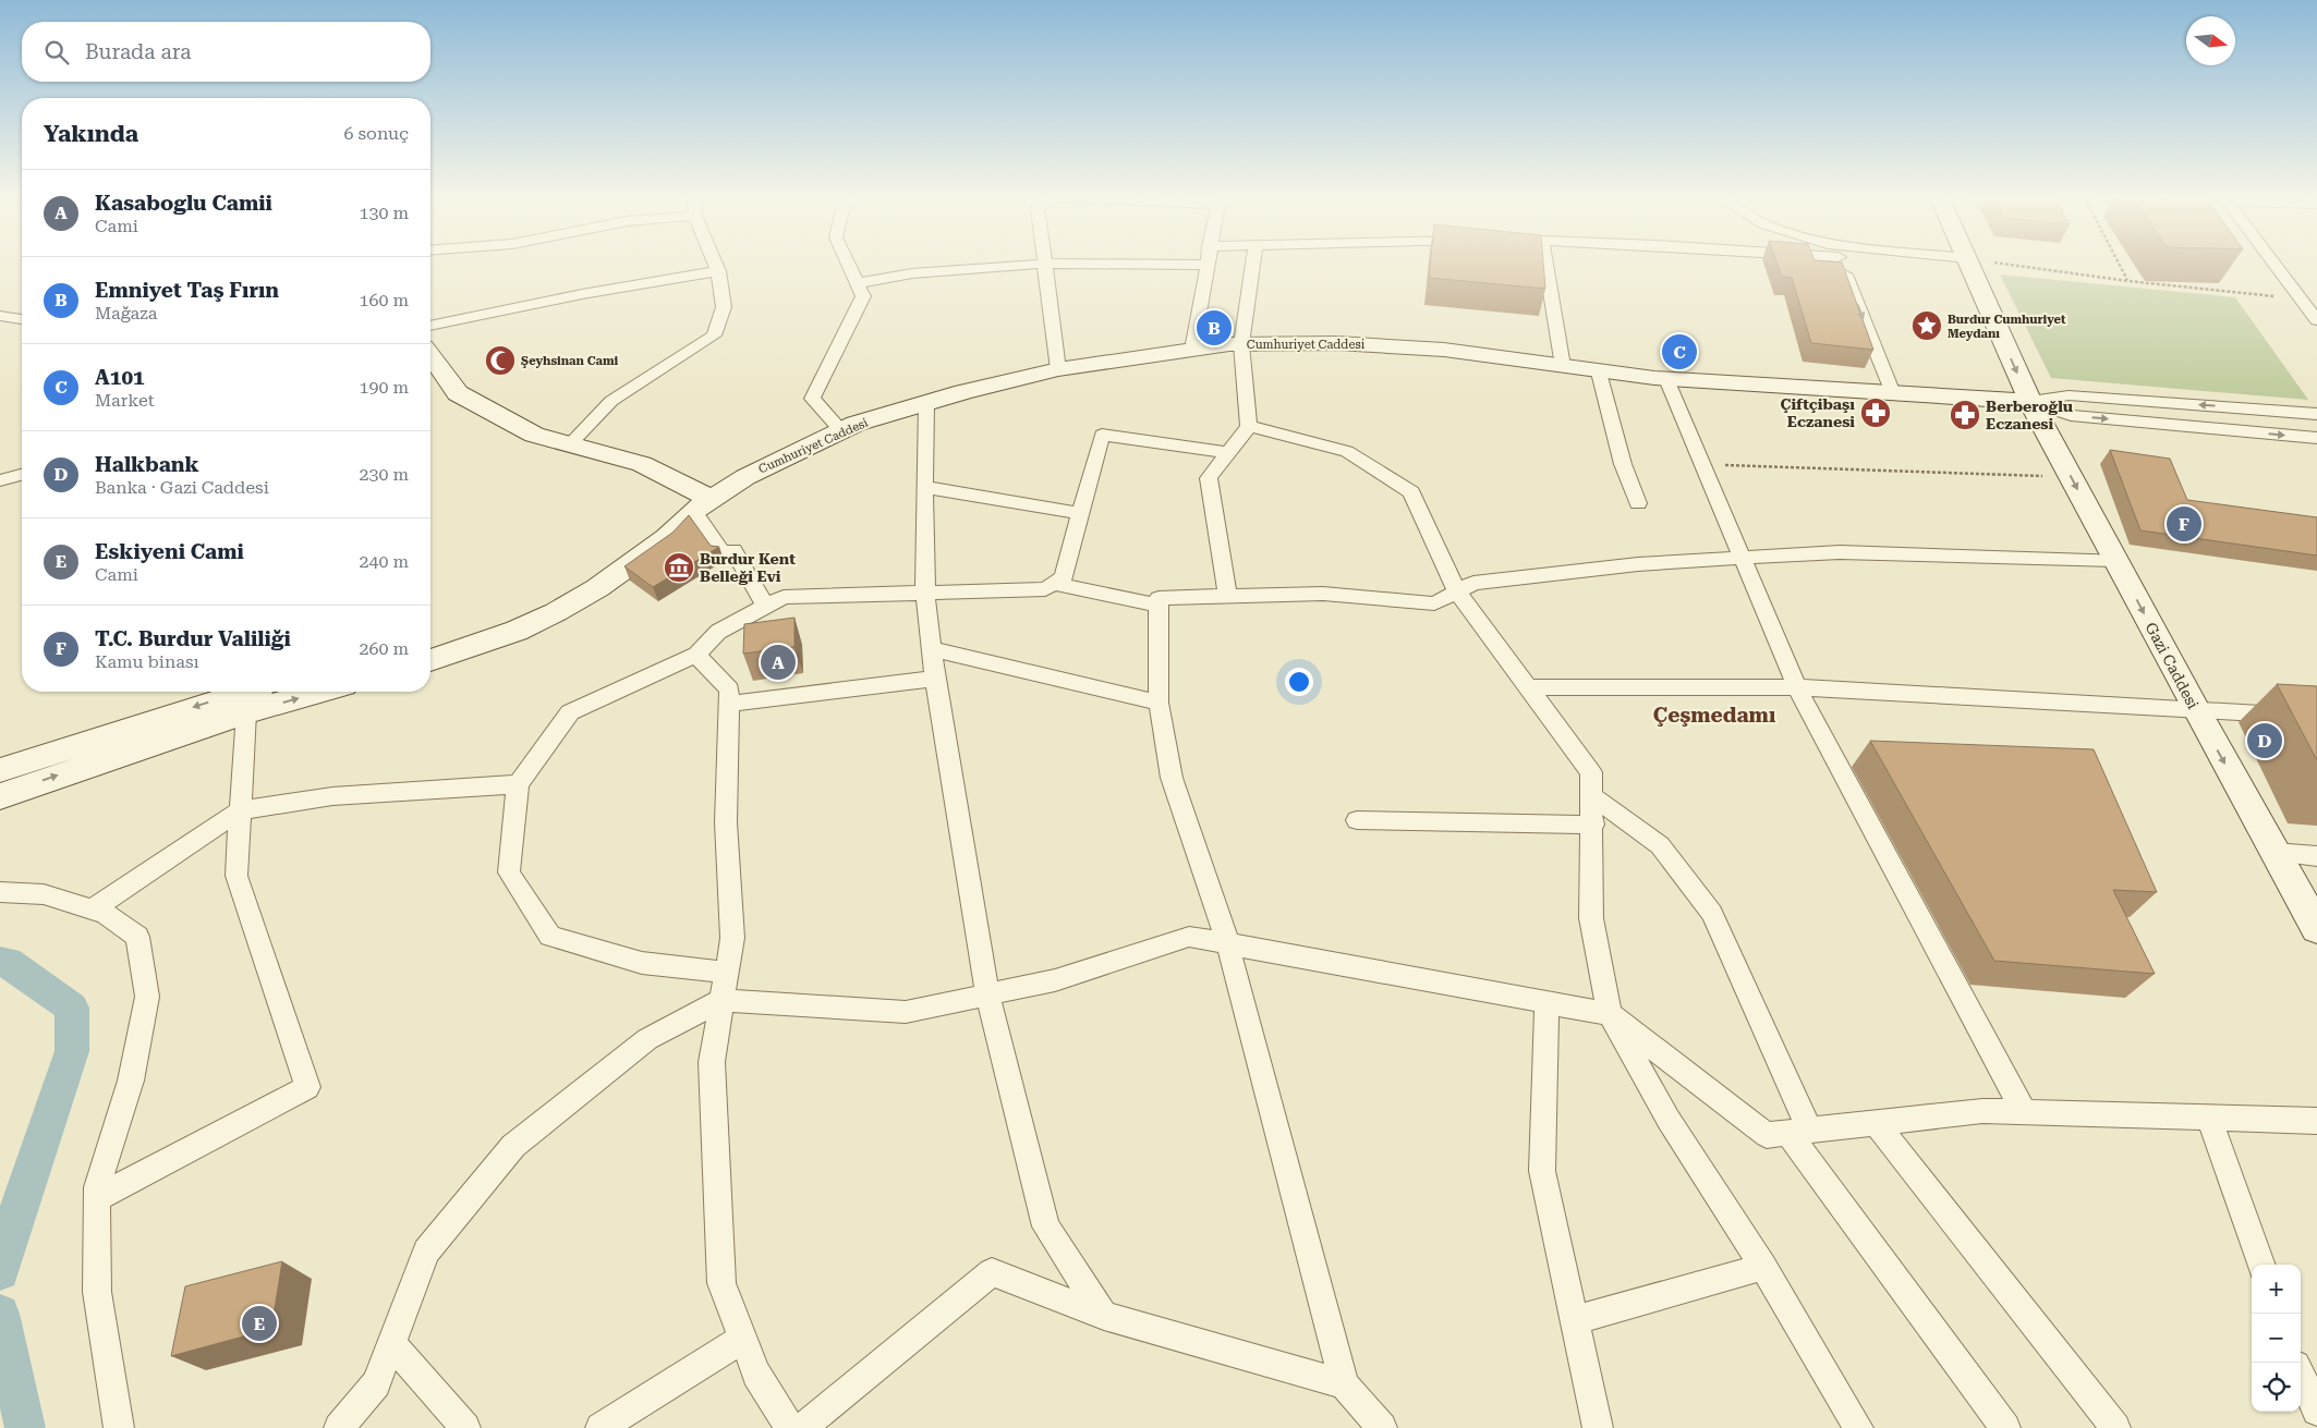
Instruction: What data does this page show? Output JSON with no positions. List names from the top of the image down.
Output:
{
  "streets": {
    "main road": ["Cumhuriyet Caddesi", "Gazi Caddesi"]
  },
  "crossings": [
    ["Cumhuriyet Caddesi", "Gazi Caddesi"]
  ],
  "one_way": ["Gazi Caddesi"],
  "districts": ["Çeşmedamı"],
  "places": {
    "place": ["Burdur Cumhuriyet Meydanı"],
    "mosque": ["Şeyhsinan Cami"],
    "pharmacy": ["Çiftçibaşı Eczanesi", "Berberoğlu Eczanesi"],
    "museum": ["Burdur Kent Belleği Evi"]
  },
  "north": "right",
  "page": {
    "search": "Burada ara",
    "heading": ["Yakında", "6 sonuç"],
    "list": [
      {
        "mark": "A",
        "name": "Kasaboglu Camii",
        "note": "Cami",
        "value": "130 m"
      },
      {
        "mark": "B",
        "name": "Emniyet Taş Fırın",
        "note": "Mağaza",
        "value": "160 m"
      },
      {
        "mark": "C",
        "name": "A101",
        "note": "Market",
        "value": "190 m"
      },
      {
        "mark": "D",
        "name": "Halkbank",
        "note": "Banka · Gazi Caddesi",
        "value": "230 m"
      },
      {
        "mark": "E",
        "name": "Eskiyeni Cami",
        "note": "Cami",
        "value": "240 m"
      },
      {
        "mark": "F",
        "name": "T.C. Burdur Valiliği",
        "note": "Kamu binası",
        "value": "260 m"
      }
    ],
    "pins": [
      "B",
      "C",
      "F",
      "A",
      "D",
      "E"
    ],
    "map_buttons": ["+", "−"]
  }
}
